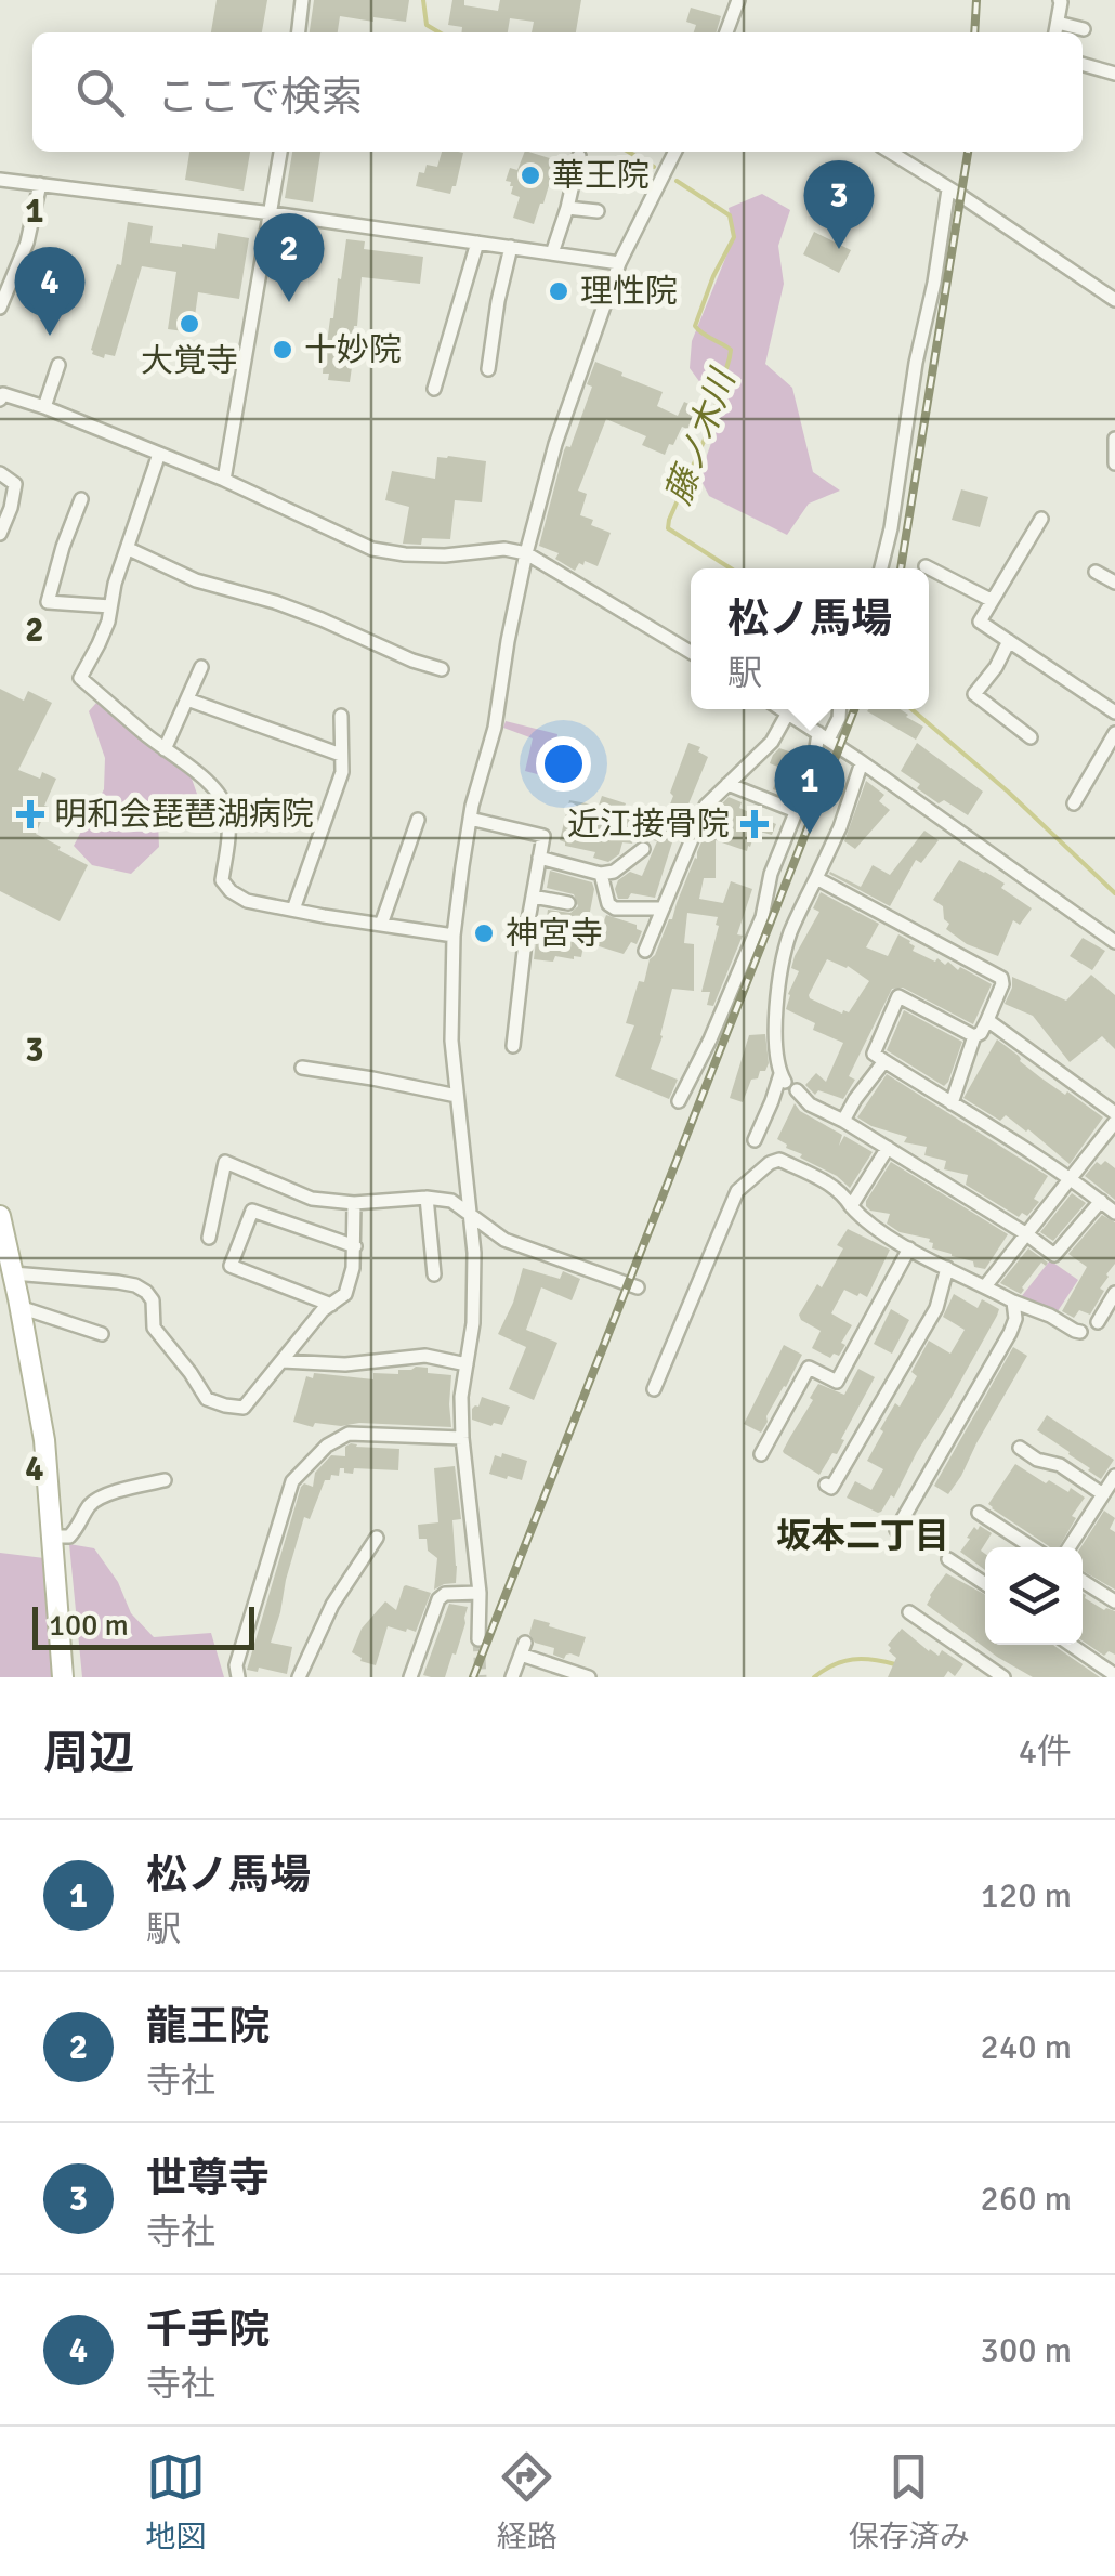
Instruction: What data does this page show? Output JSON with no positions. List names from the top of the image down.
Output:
{
  "districts": ["坂本二丁目"],
  "water": ["藤ノ木川"],
  "places": {
    "other": [
      "華王院",
      "理性院",
      "大覚寺",
      "十妙院",
      "神宮寺"
    ],
    "health": ["明和会琵琶湖病院", "近江接骨院"]
  },
  "scale_bar": "100 m",
  "page": {
    "search": "ここで検索",
    "pins": [
      "3",
      "2",
      "4",
      "1"
    ],
    "popup": ["松ノ馬場", "駅"],
    "scale": "100 m",
    "heading": ["周辺", "4件"],
    "list": [
      {
        "mark": "1",
        "name": "松ノ馬場",
        "note": "駅",
        "value": "120 m"
      },
      {
        "mark": "2",
        "name": "龍王院",
        "note": "寺社",
        "value": "240 m"
      },
      {
        "mark": "3",
        "name": "世尊寺",
        "note": "寺社",
        "value": "260 m"
      },
      {
        "mark": "4",
        "name": "千手院",
        "note": "寺社",
        "value": "300 m"
      }
    ],
    "nav": ["地図", "経路", "保存済み"]
  },
  "grid": {
    "rows": [
      "1",
      "2",
      "3",
      "4"
    ]
  }
}
